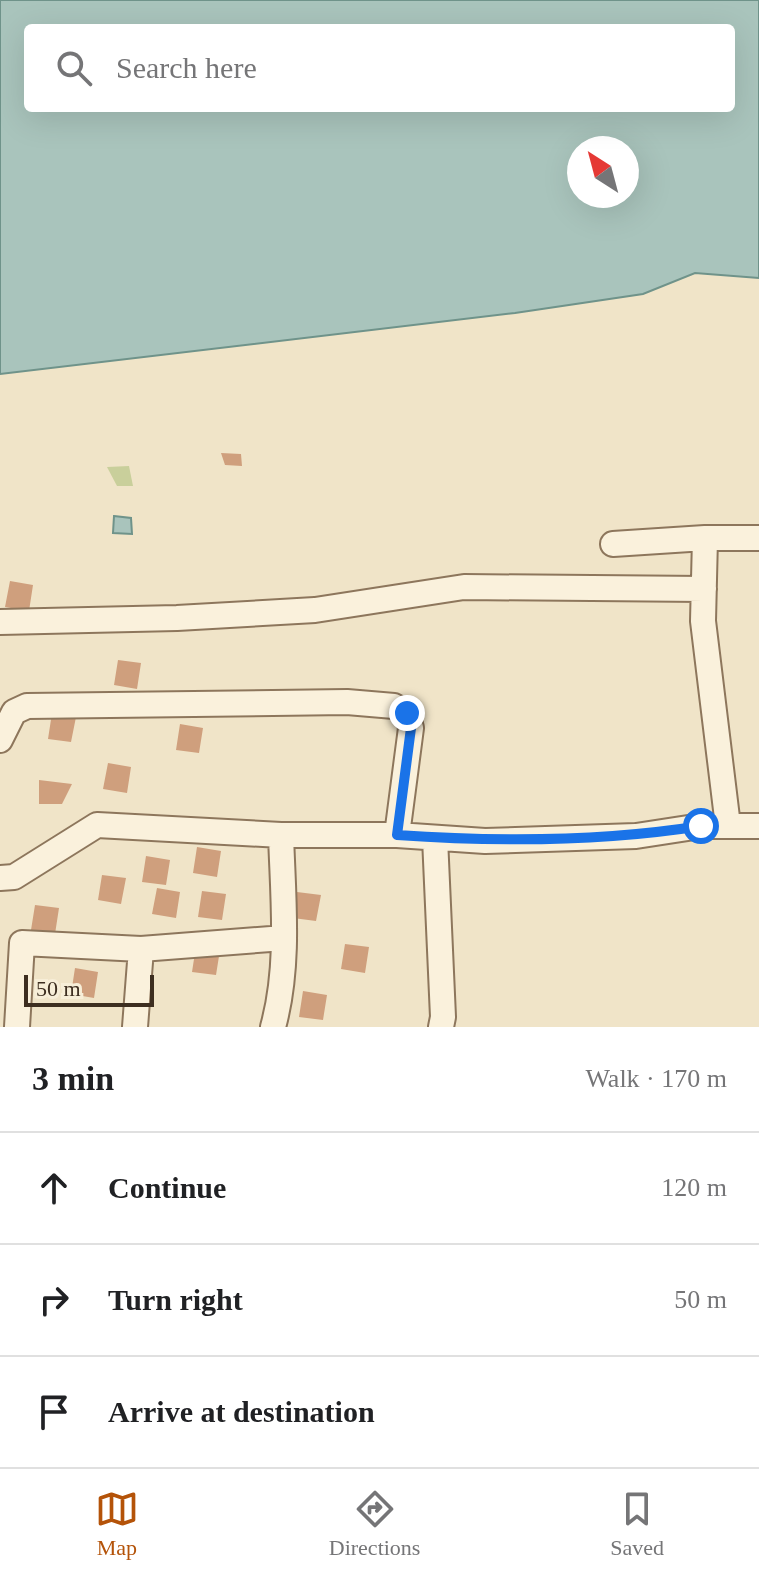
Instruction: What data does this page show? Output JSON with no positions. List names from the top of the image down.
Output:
{
  "scale_bar": "50 m",
  "north": "top left",
  "page": {
    "search": "Search here",
    "scale": "50 m",
    "heading": ["3 min", "Walk · 170 m"],
    "list": [
      ["Continue", "120 m"],
      ["Turn right", "50 m"],
      "Arrive at destination"
    ],
    "nav": ["Map", "Directions", "Saved"]
  }
}
